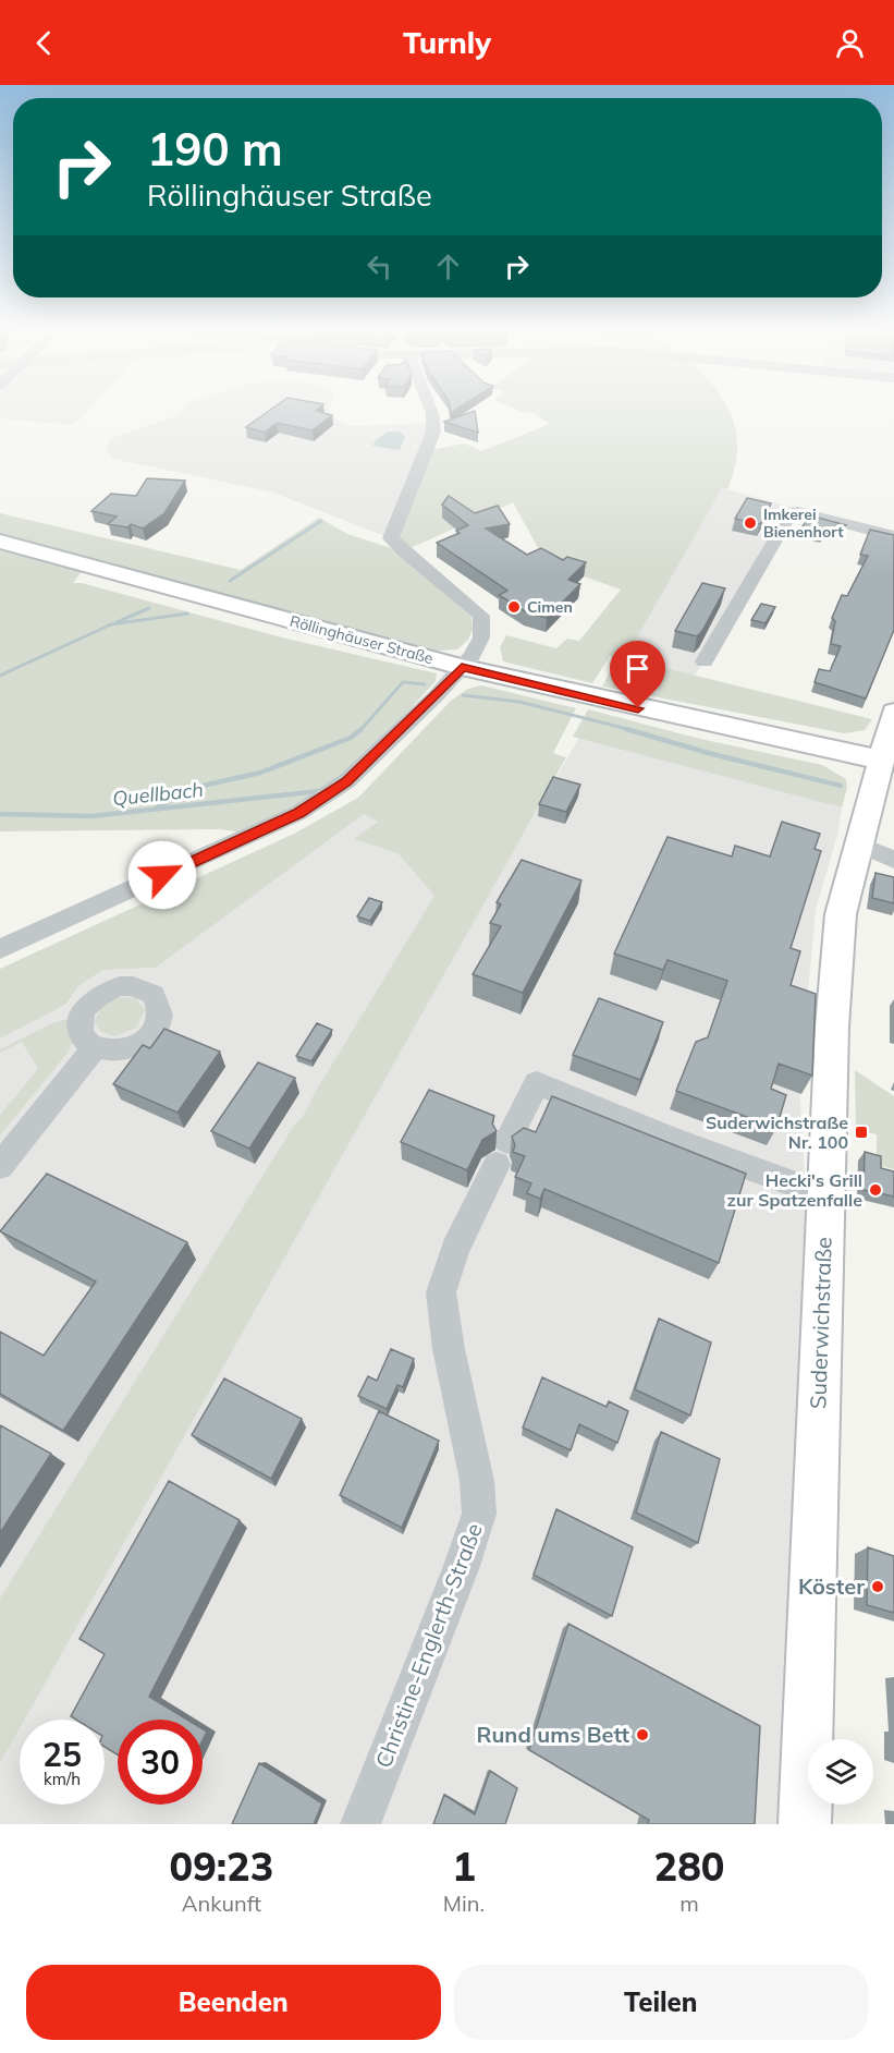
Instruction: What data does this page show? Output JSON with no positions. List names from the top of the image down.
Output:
{
  "streets": {
    "main road": ["Röllinghäuser Straße", "Suderwichstraße"],
    "street": ["Christine-Englerth-Straße"]
  },
  "crossings": [
    ["Röllinghäuser Straße", "Suderwichstraße"],
    ["Suderwichstraße", "Christine-Englerth-Straße"]
  ],
  "water": ["Quellbach"],
  "places": {
    "other": [
      "Imkerei Bienenhort",
      "Cimen",
      "Hecki's Grill zur Spatzenfalle",
      "Köster",
      "Rund ums Bett"
    ],
    "transit": ["Suderwichstraße Nr. 100"]
  },
  "page": {
    "header": "Turnly",
    "turn": ["190 m", "Röllinghäuser Straße"],
    "speed": "25 km/h",
    "limit": "30",
    "eta": [
      "09:23",
      "Ankunft",
      "1",
      "Min.",
      "280",
      "m"
    ],
    "buttons": ["Beenden", "Teilen"]
  }
}
